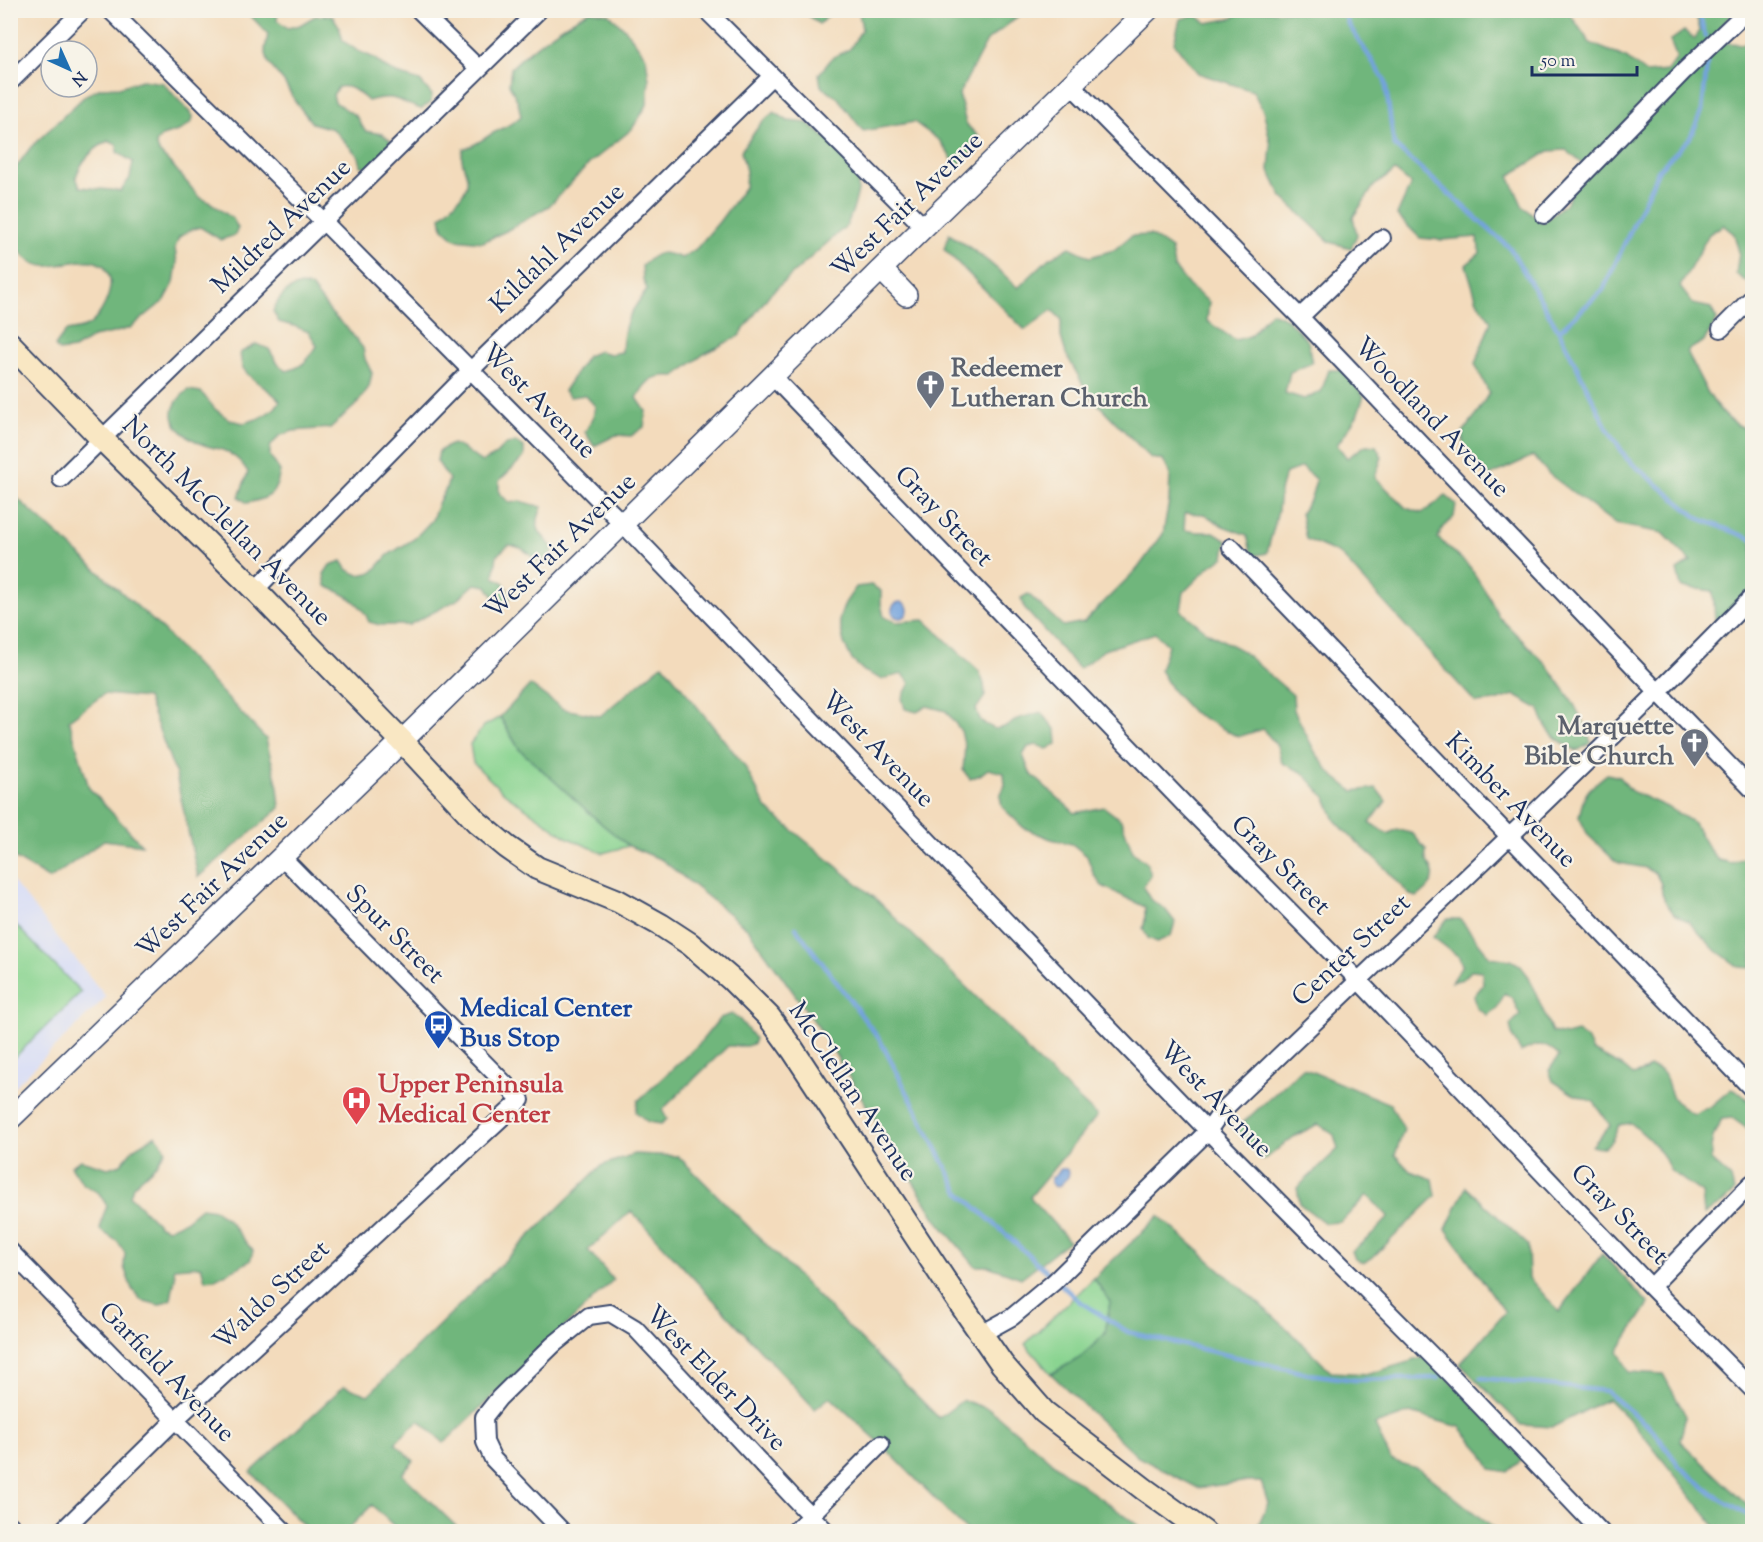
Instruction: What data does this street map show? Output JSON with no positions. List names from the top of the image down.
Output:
{
  "streets": {
    "main road": ["North McClellan Avenue", "McClellan Avenue"],
    "street": [
      "West Fair Avenue",
      "Mildred Avenue",
      "Kildahl Avenue",
      "West Avenue",
      "Woodland Avenue",
      "Gray Street",
      "Kimber Avenue",
      "Spur Street",
      "Center Street",
      "Waldo Street",
      "Garfield Avenue",
      "West Elder Drive"
    ]
  },
  "crossings": [
    ["West Fair Avenue", "West Avenue"],
    ["West Fair Avenue", "Woodland Avenue"],
    ["West Fair Avenue", "Gray Street"],
    ["West Fair Avenue", "North McClellan Avenue"],
    ["West Fair Avenue", "Spur Street"],
    ["West Fair Avenue", "McClellan Avenue"],
    ["Mildred Avenue", "West Avenue"],
    ["Mildred Avenue", "North McClellan Avenue"],
    ["Kildahl Avenue", "West Avenue"],
    ["Kildahl Avenue", "North McClellan Avenue"],
    ["West Avenue", "Center Street"],
    ["Woodland Avenue", "Center Street"],
    ["Gray Street", "Center Street"],
    ["North McClellan Avenue", "McClellan Avenue"],
    ["Kimber Avenue", "Center Street"],
    ["Spur Street", "Waldo Street"],
    ["Center Street", "McClellan Avenue"],
    ["Waldo Street", "Garfield Avenue"]
  ],
  "places": {
    "church": ["Redeemer Lutheran Church", "Marquette Bible Church"],
    "bus stop": ["Medical Center Bus Stop"],
    "hospital": ["Upper Peninsula Medical Center"]
  },
  "scale_bar": "50 m",
  "north": "bottom right"
}
